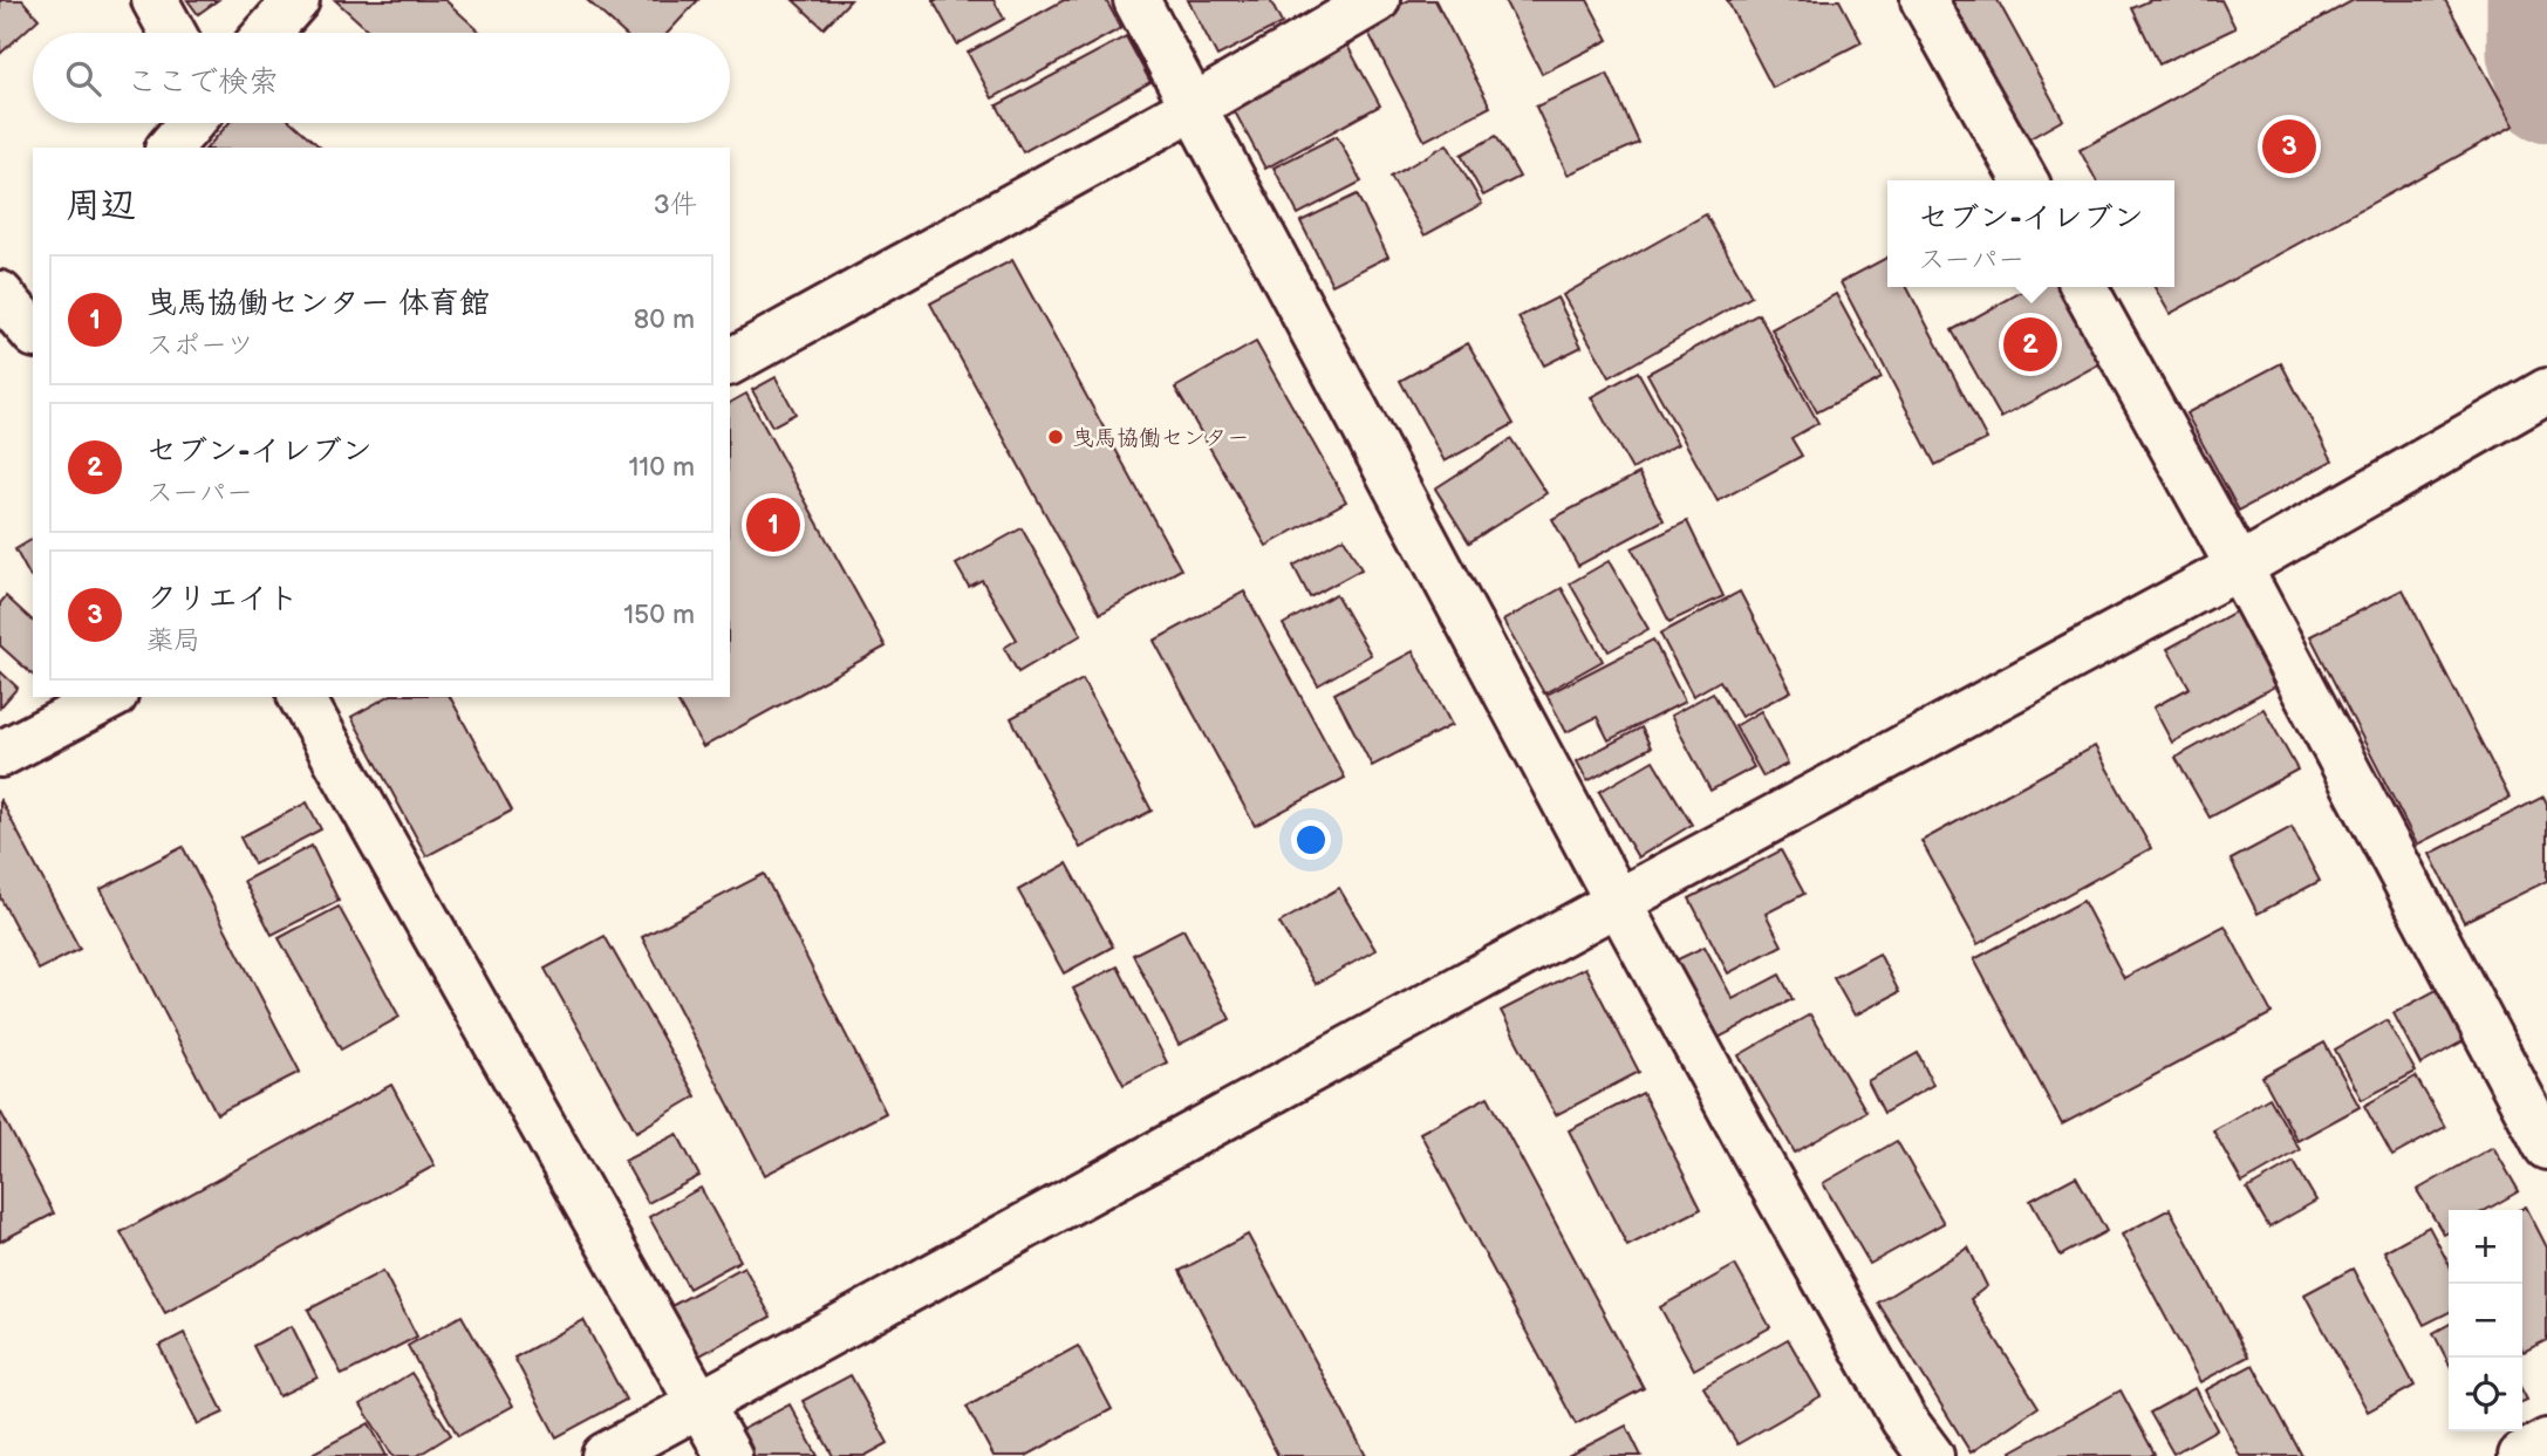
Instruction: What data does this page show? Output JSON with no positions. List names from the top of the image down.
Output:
{
  "places": ["曳馬協働センター"],
  "page": {
    "search": "ここで検索",
    "pins": ["3", "2", "1"],
    "heading": ["周辺", "3件"],
    "popup": ["セブン-イレブン", "スーパー"],
    "list": [
      {
        "mark": "1",
        "name": "曳馬協働センター 体育館",
        "note": "スポーツ",
        "value": "80 m"
      },
      {
        "mark": "2",
        "name": "セブン-イレブン",
        "note": "スーパー",
        "value": "110 m"
      },
      {
        "mark": "3",
        "name": "クリエイト",
        "note": "薬局",
        "value": "150 m"
      }
    ],
    "map_buttons": ["+", "−"]
  }
}
